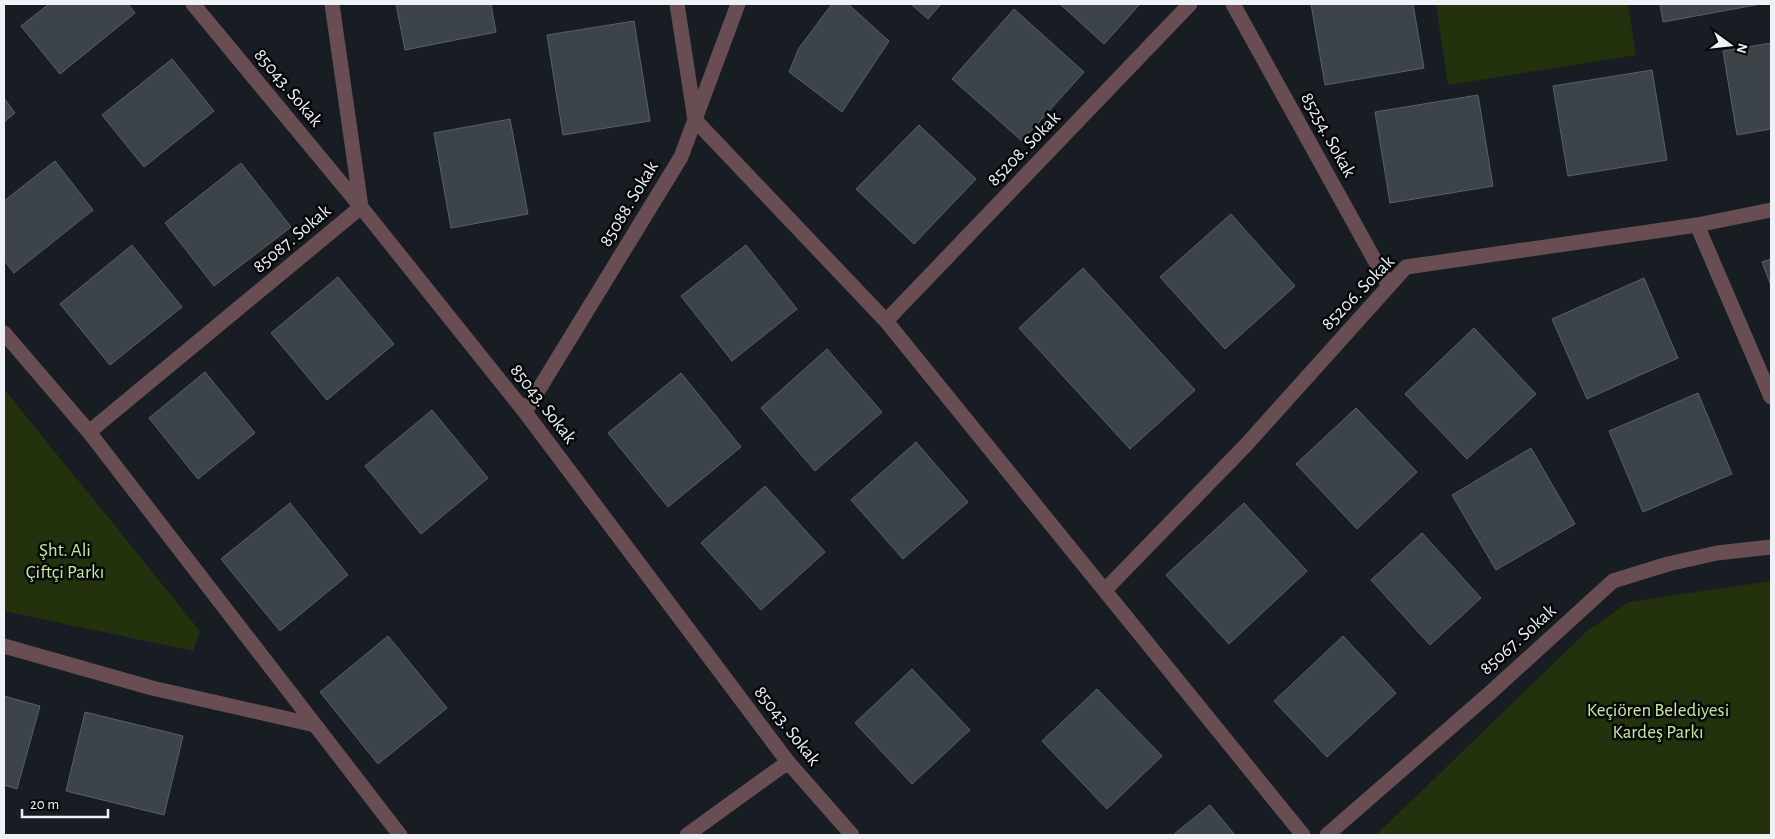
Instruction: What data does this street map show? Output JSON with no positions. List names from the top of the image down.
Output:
{
  "streets": {
    "street": [
      "85043. Sokak",
      "85254. Sokak",
      "85208. Sokak",
      "85088. Sokak",
      "85087. Sokak",
      "85206. Sokak",
      "85067. Sokak"
    ]
  },
  "crossings": [
    ["85043. Sokak", "85088. Sokak"],
    ["85043. Sokak", "85087. Sokak"],
    ["85254. Sokak", "85206. Sokak"]
  ],
  "parks": ["Şht. Ali Çiftçi Parkı", "Keçiören Belediyesi Kardeş Parkı"],
  "scale_bar": "20 m",
  "north": "right"
}
